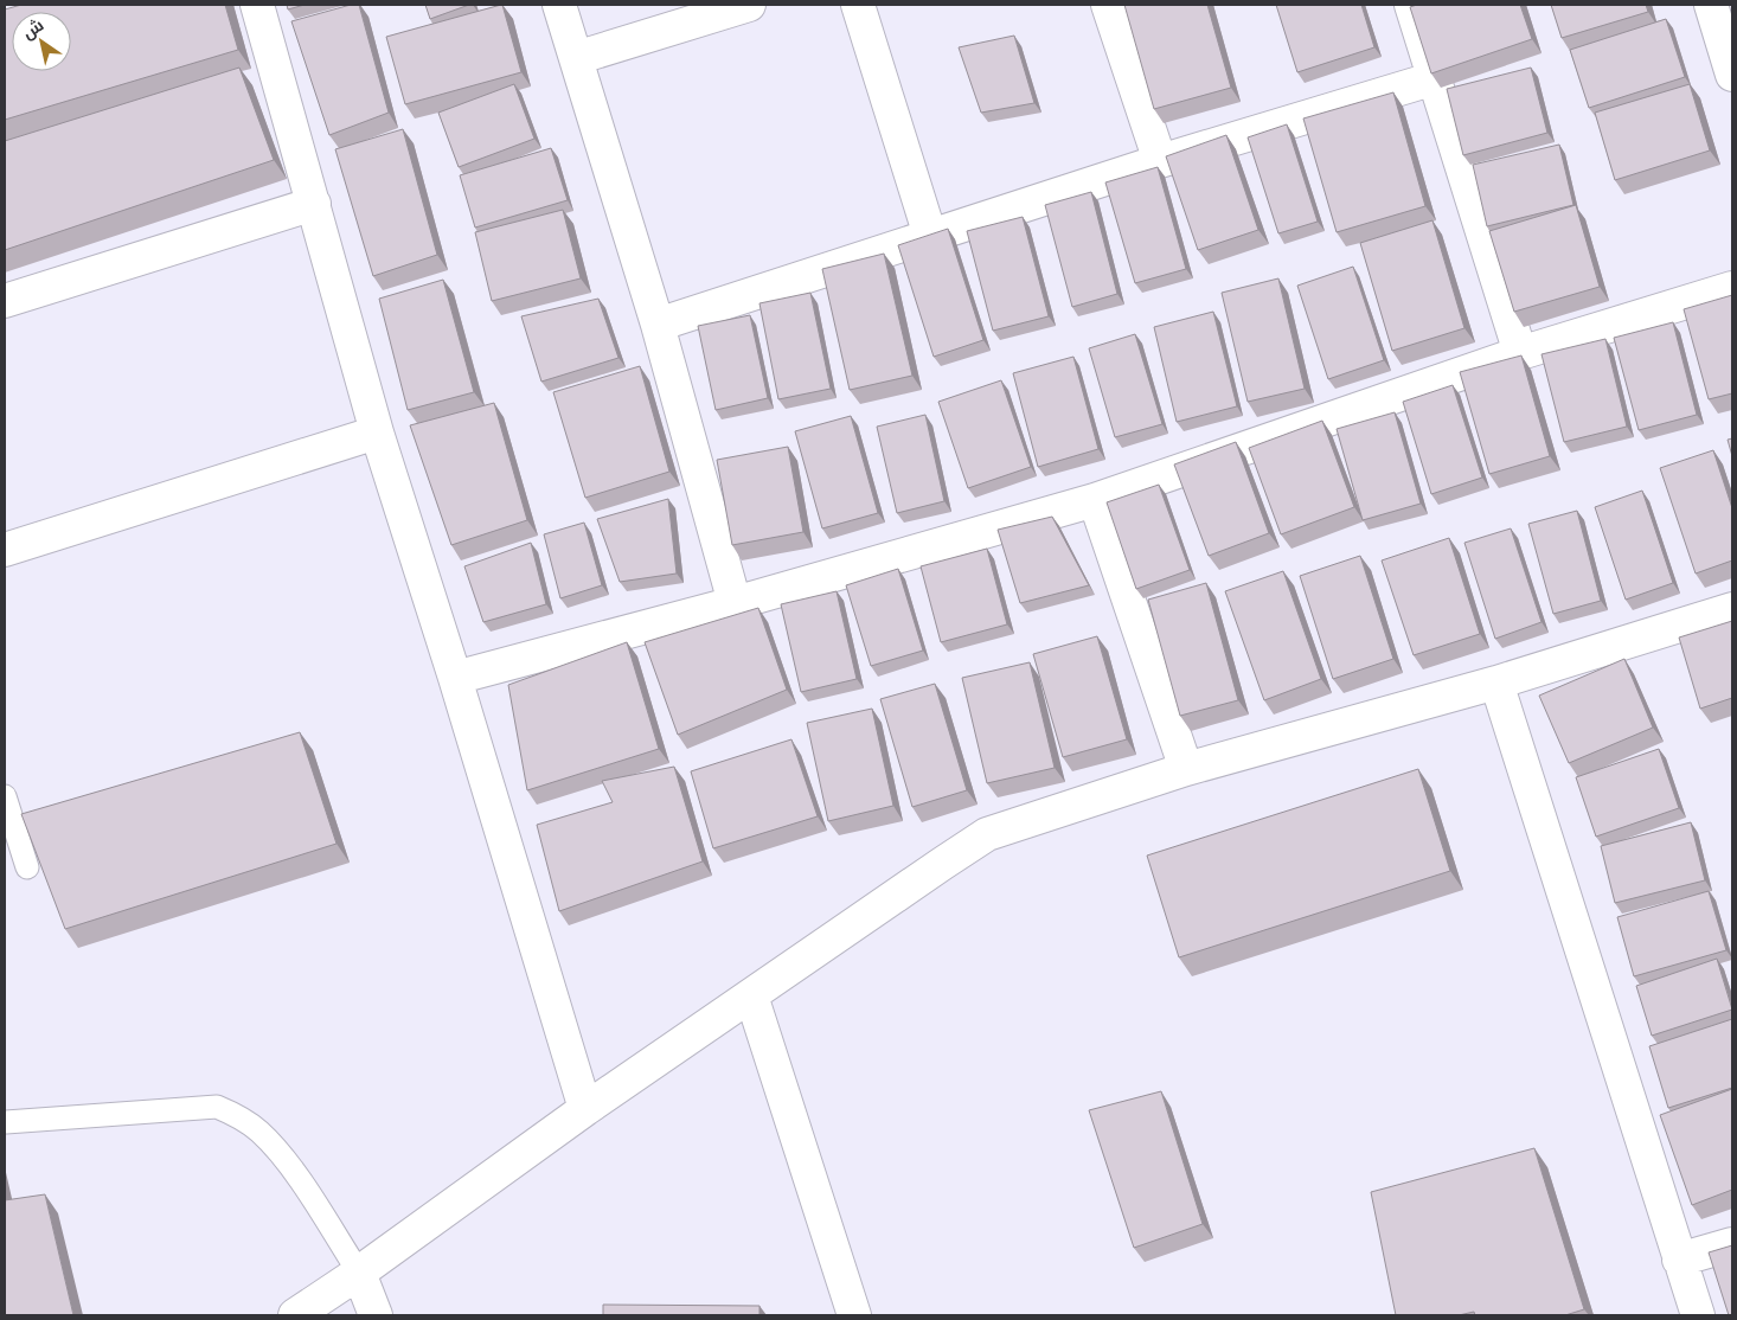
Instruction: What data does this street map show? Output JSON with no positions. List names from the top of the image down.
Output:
{
  "north": "top left"
}
